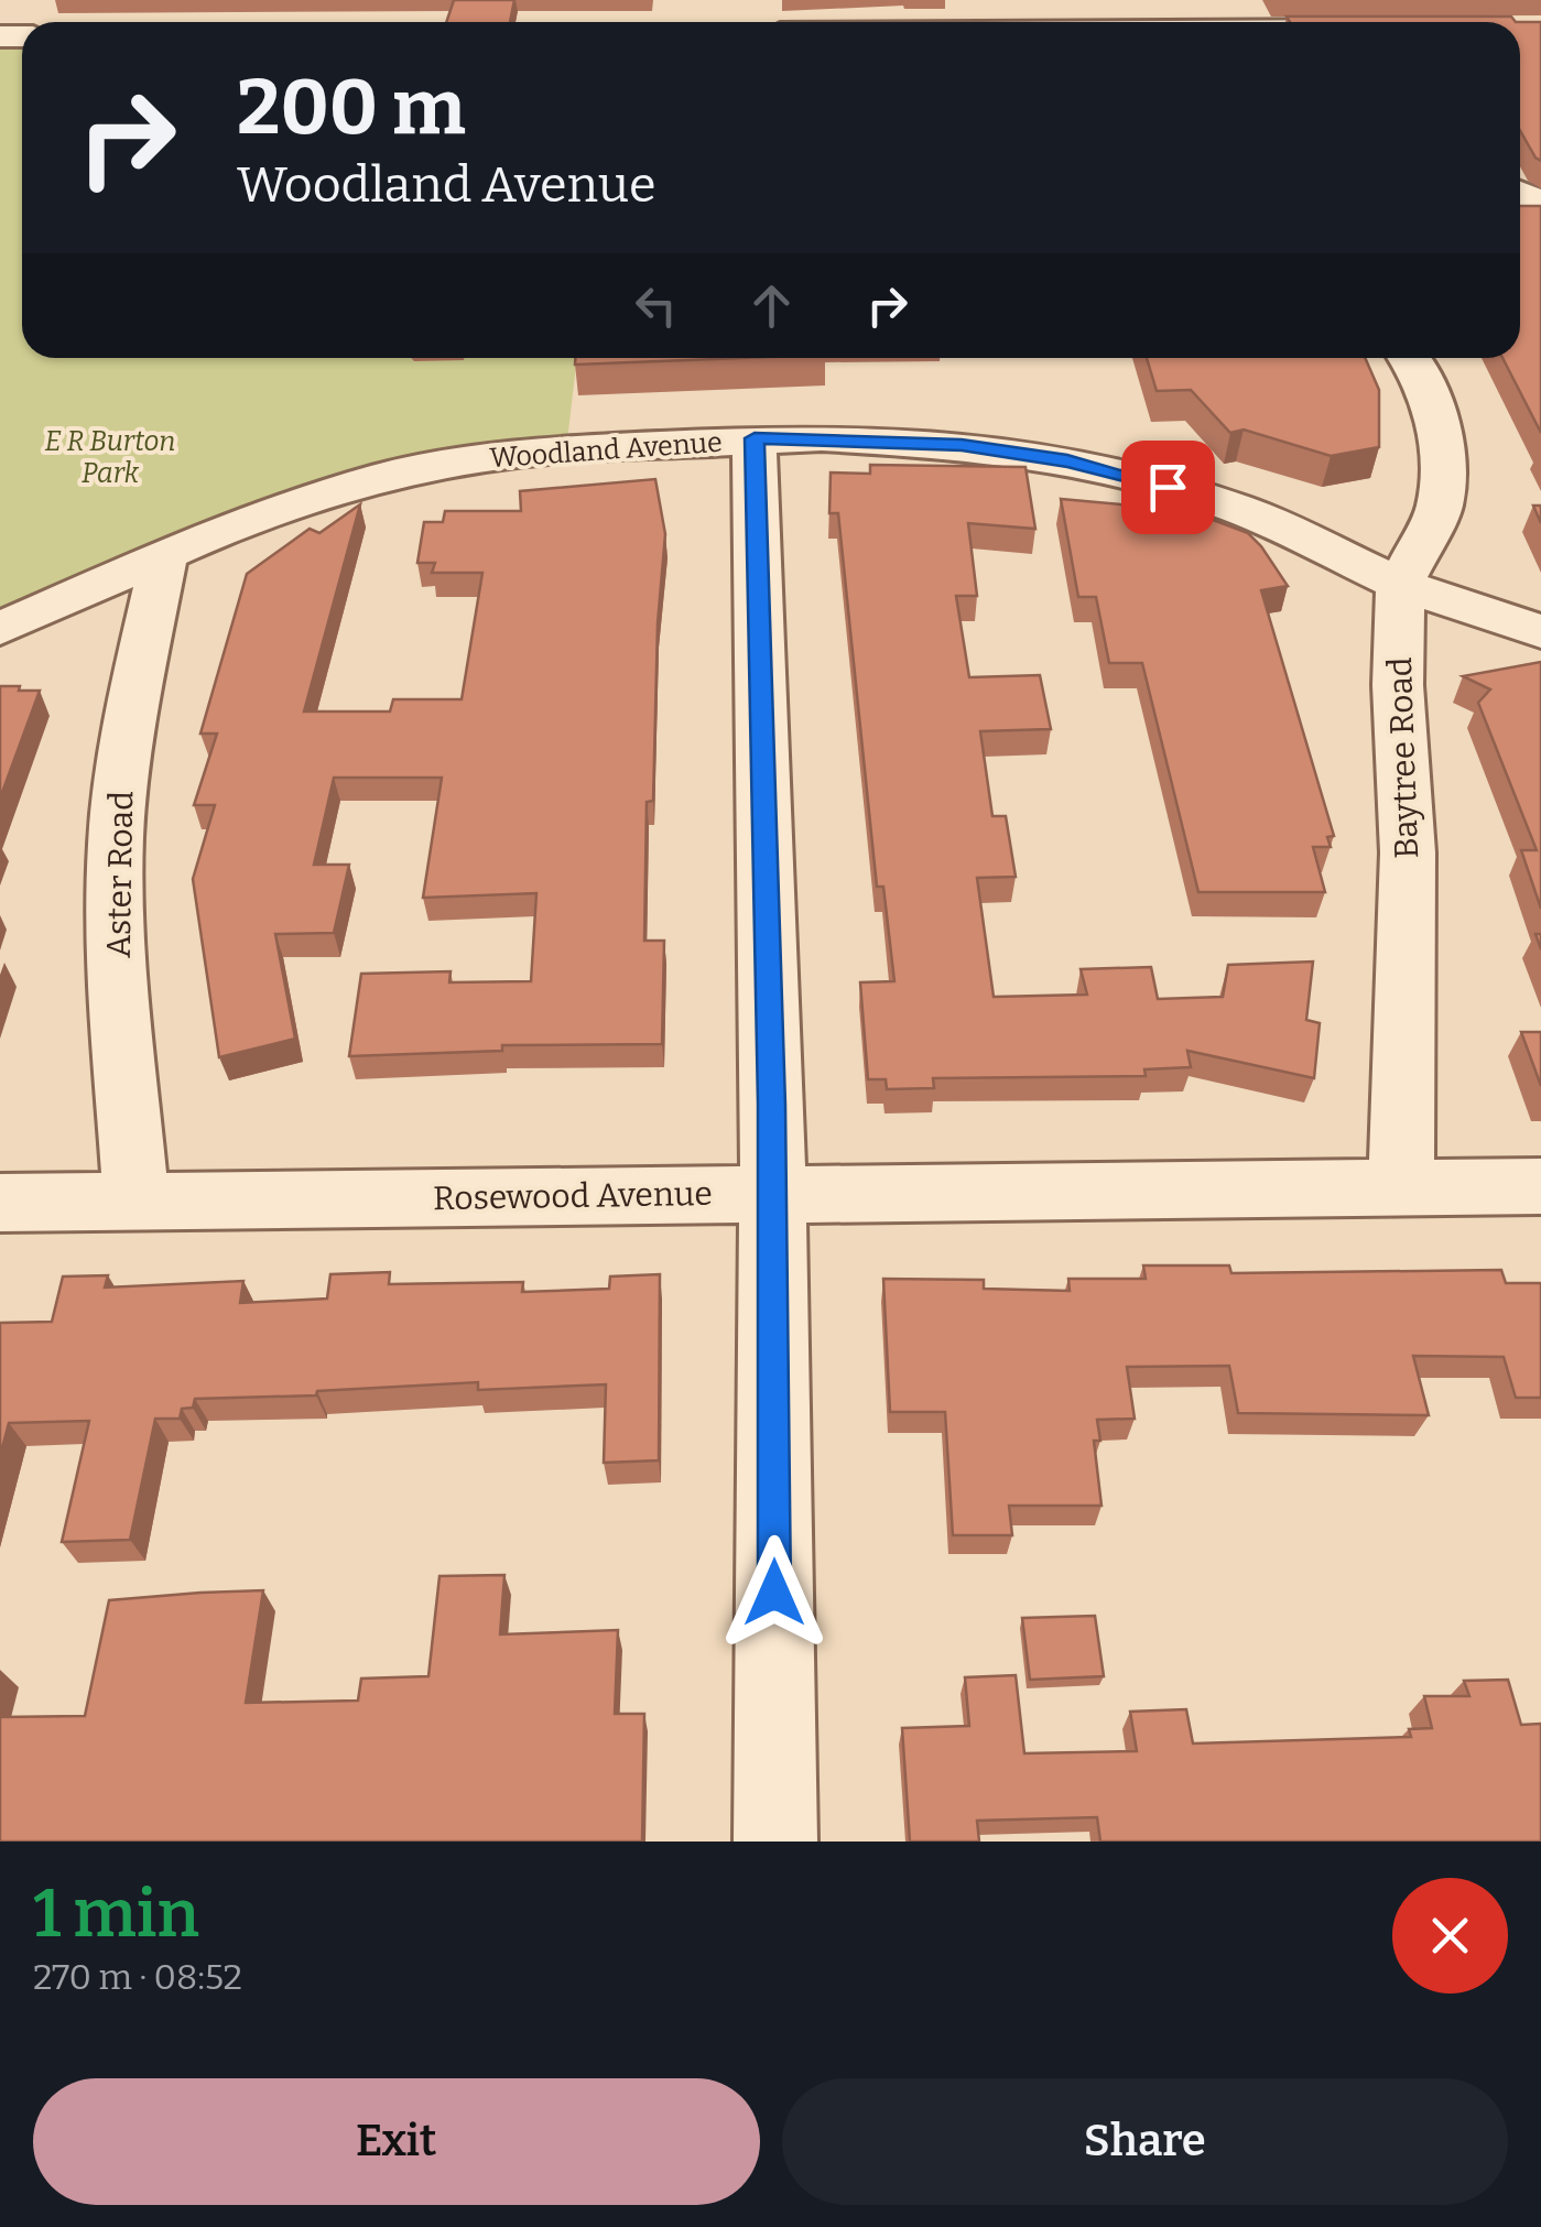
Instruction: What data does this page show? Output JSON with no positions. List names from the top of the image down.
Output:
{
  "streets": {
    "street": [
      "Woodland Avenue",
      "Baytree Road",
      "Aster Road",
      "Rosewood Avenue"
    ]
  },
  "crossings": [
    ["Woodland Avenue", "Baytree Road"],
    ["Woodland Avenue", "Aster Road"],
    ["Baytree Road", "Rosewood Avenue"],
    ["Aster Road", "Rosewood Avenue"]
  ],
  "parks": ["E R Burton Park"],
  "page": {
    "turn": ["200 m", "Woodland Avenue"],
    "heading": ["1 min", "270 m · 08:52"],
    "buttons": ["Exit", "Share"]
  }
}
